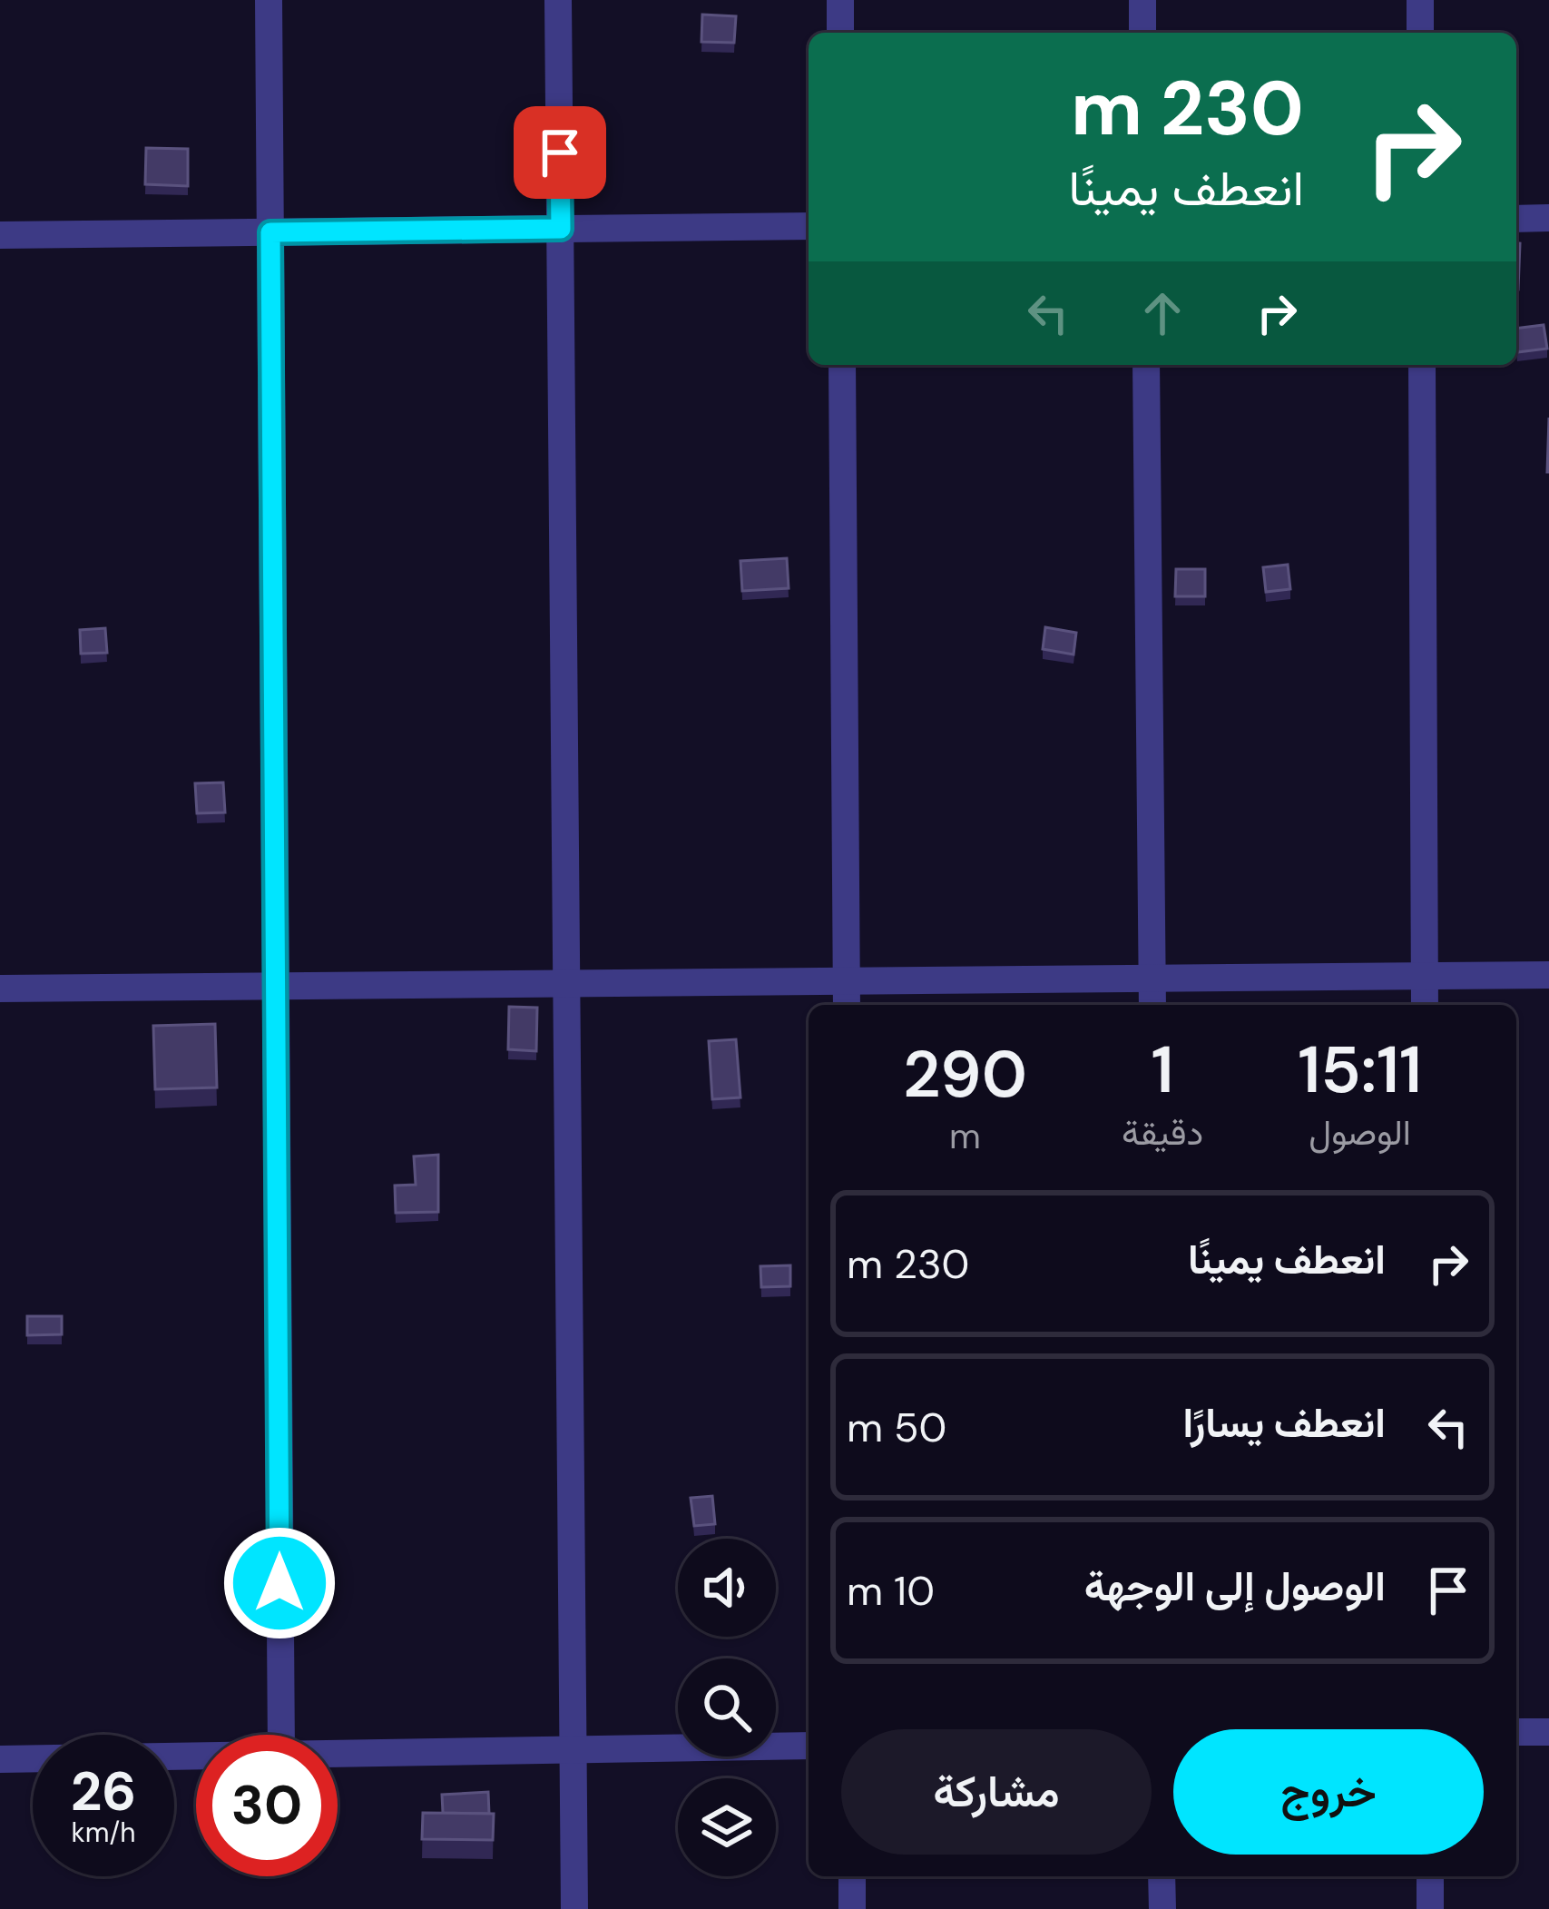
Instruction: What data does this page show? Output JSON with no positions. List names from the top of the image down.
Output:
{
  "page": {
    "turn": ["230 m", "انعطف يمينًا"],
    "eta": [
      "15:11",
      "الوصول",
      "1",
      "دقيقة",
      "290",
      "m"
    ],
    "list": [
      {
        "name": "انعطف يمينًا",
        "value": "230 m"
      },
      {
        "name": "انعطف يسارًا",
        "value": "50 m"
      },
      {
        "name": "الوصول إلى الوجهة",
        "value": "10 m"
      }
    ],
    "buttons": ["خروج", "مشاركة"],
    "speed": "26 km/h",
    "limit": "30"
  }
}
